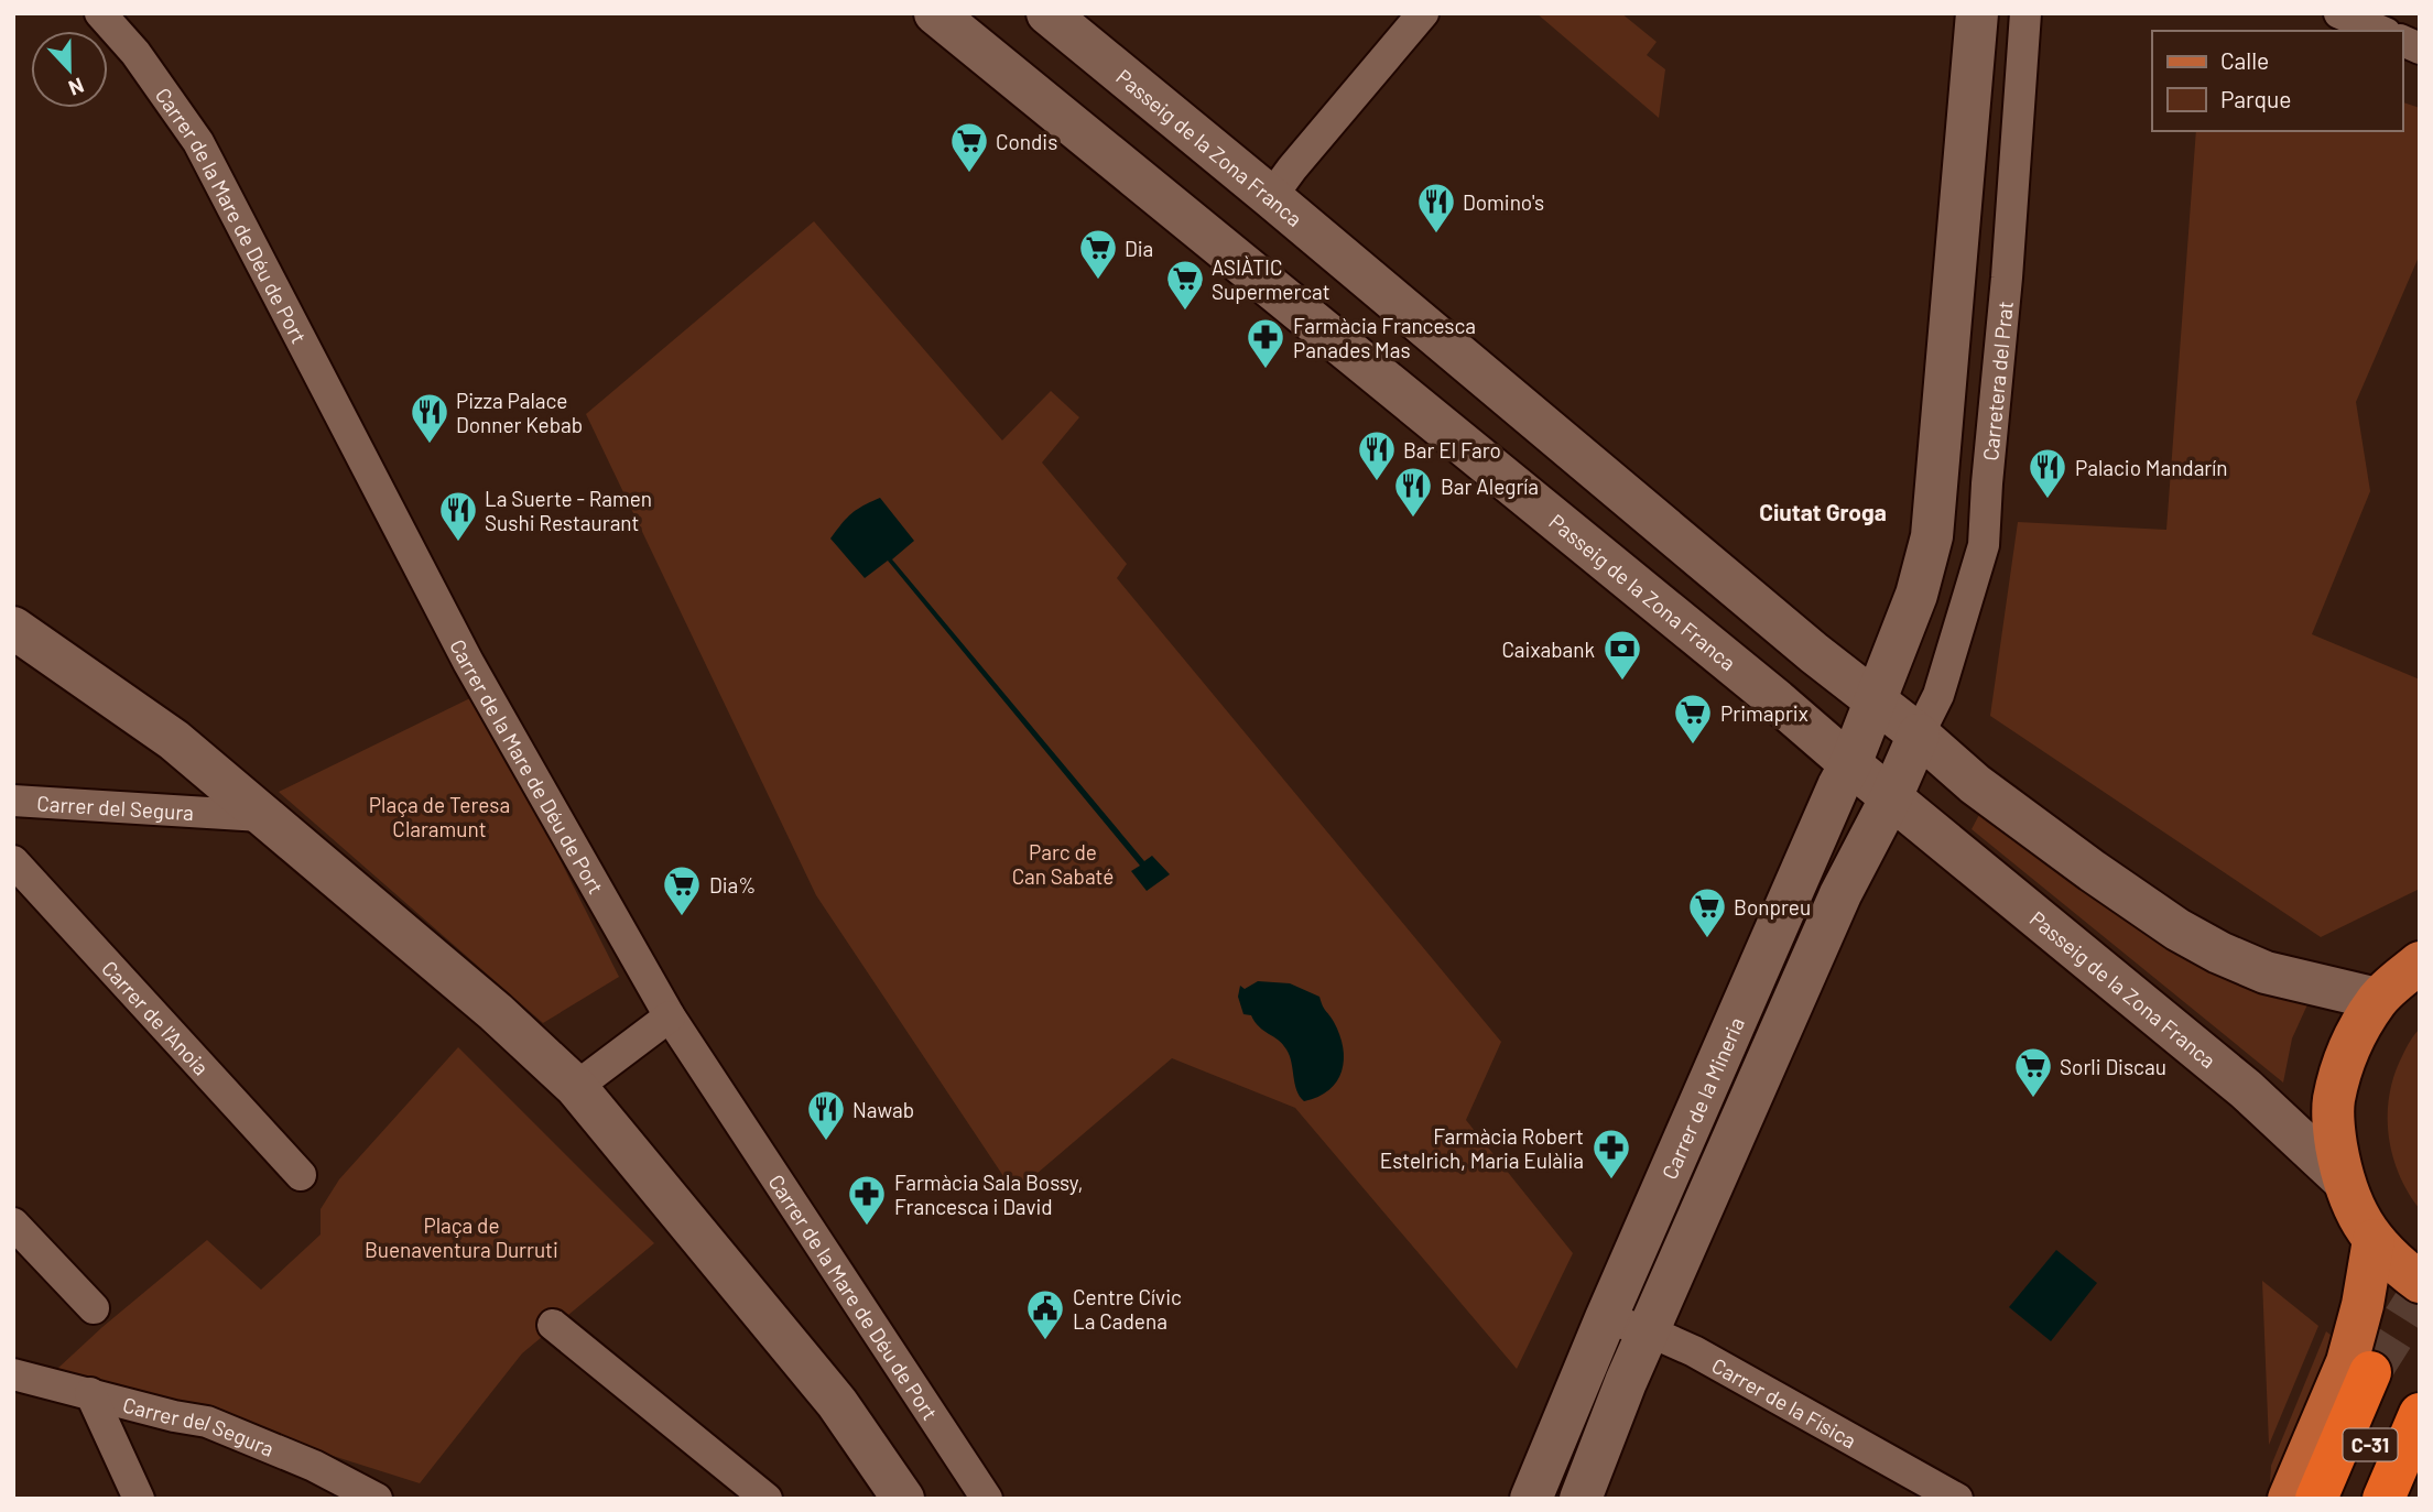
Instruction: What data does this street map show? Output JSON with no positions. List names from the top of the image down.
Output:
{
  "streets": {
    "highway": ["C-31"],
    "street": [
      "Passeig de la Zona Franca",
      "Carrer de la Mare de Déu de Port",
      "Carretera del Prat",
      "Carrer del Segura",
      "Carrer de l'Anoia",
      "Carrer de la Mineria",
      "Carrer de la Física"
    ]
  },
  "crossings": [
    ["Passeig de la Zona Franca", "Carretera del Prat"],
    ["Passeig de la Zona Franca", "Carrer de la Mineria"],
    ["Carrer de la Mineria", "Carrer de la Física"]
  ],
  "districts": ["Ciutat Groga"],
  "parks": ["Plaça de Teresa Claramunt", "Parc de Can Sabaté", "Plaça de Buenaventura Durruti"],
  "places": {
    "supermarket": [
      "Condis",
      "Dia",
      "ASIÀTIC Supermercat",
      "Primaprix",
      "Dia%",
      "Bonpreu",
      "Sorli Discau"
    ],
    "restaurant": [
      "Domino's",
      "Pizza Palace Donner Kebab",
      "Bar El Faro",
      "Palacio Mandarín",
      "Bar Alegría",
      "La Suerte - Ramen Sushi Restaurant",
      "Nawab"
    ],
    "pharmacy": ["Farmàcia Francesca Panades Mas", "Farmàcia Robert Estelrich, Maria Eulàlia", "Farmàcia Sala Bossy, Francesca i David"],
    "bank": ["Caixabank"],
    "public building": ["Centre Cívic La Cadena"]
  },
  "legend": ["Calle", "Parque"],
  "north": "bottom"
}
